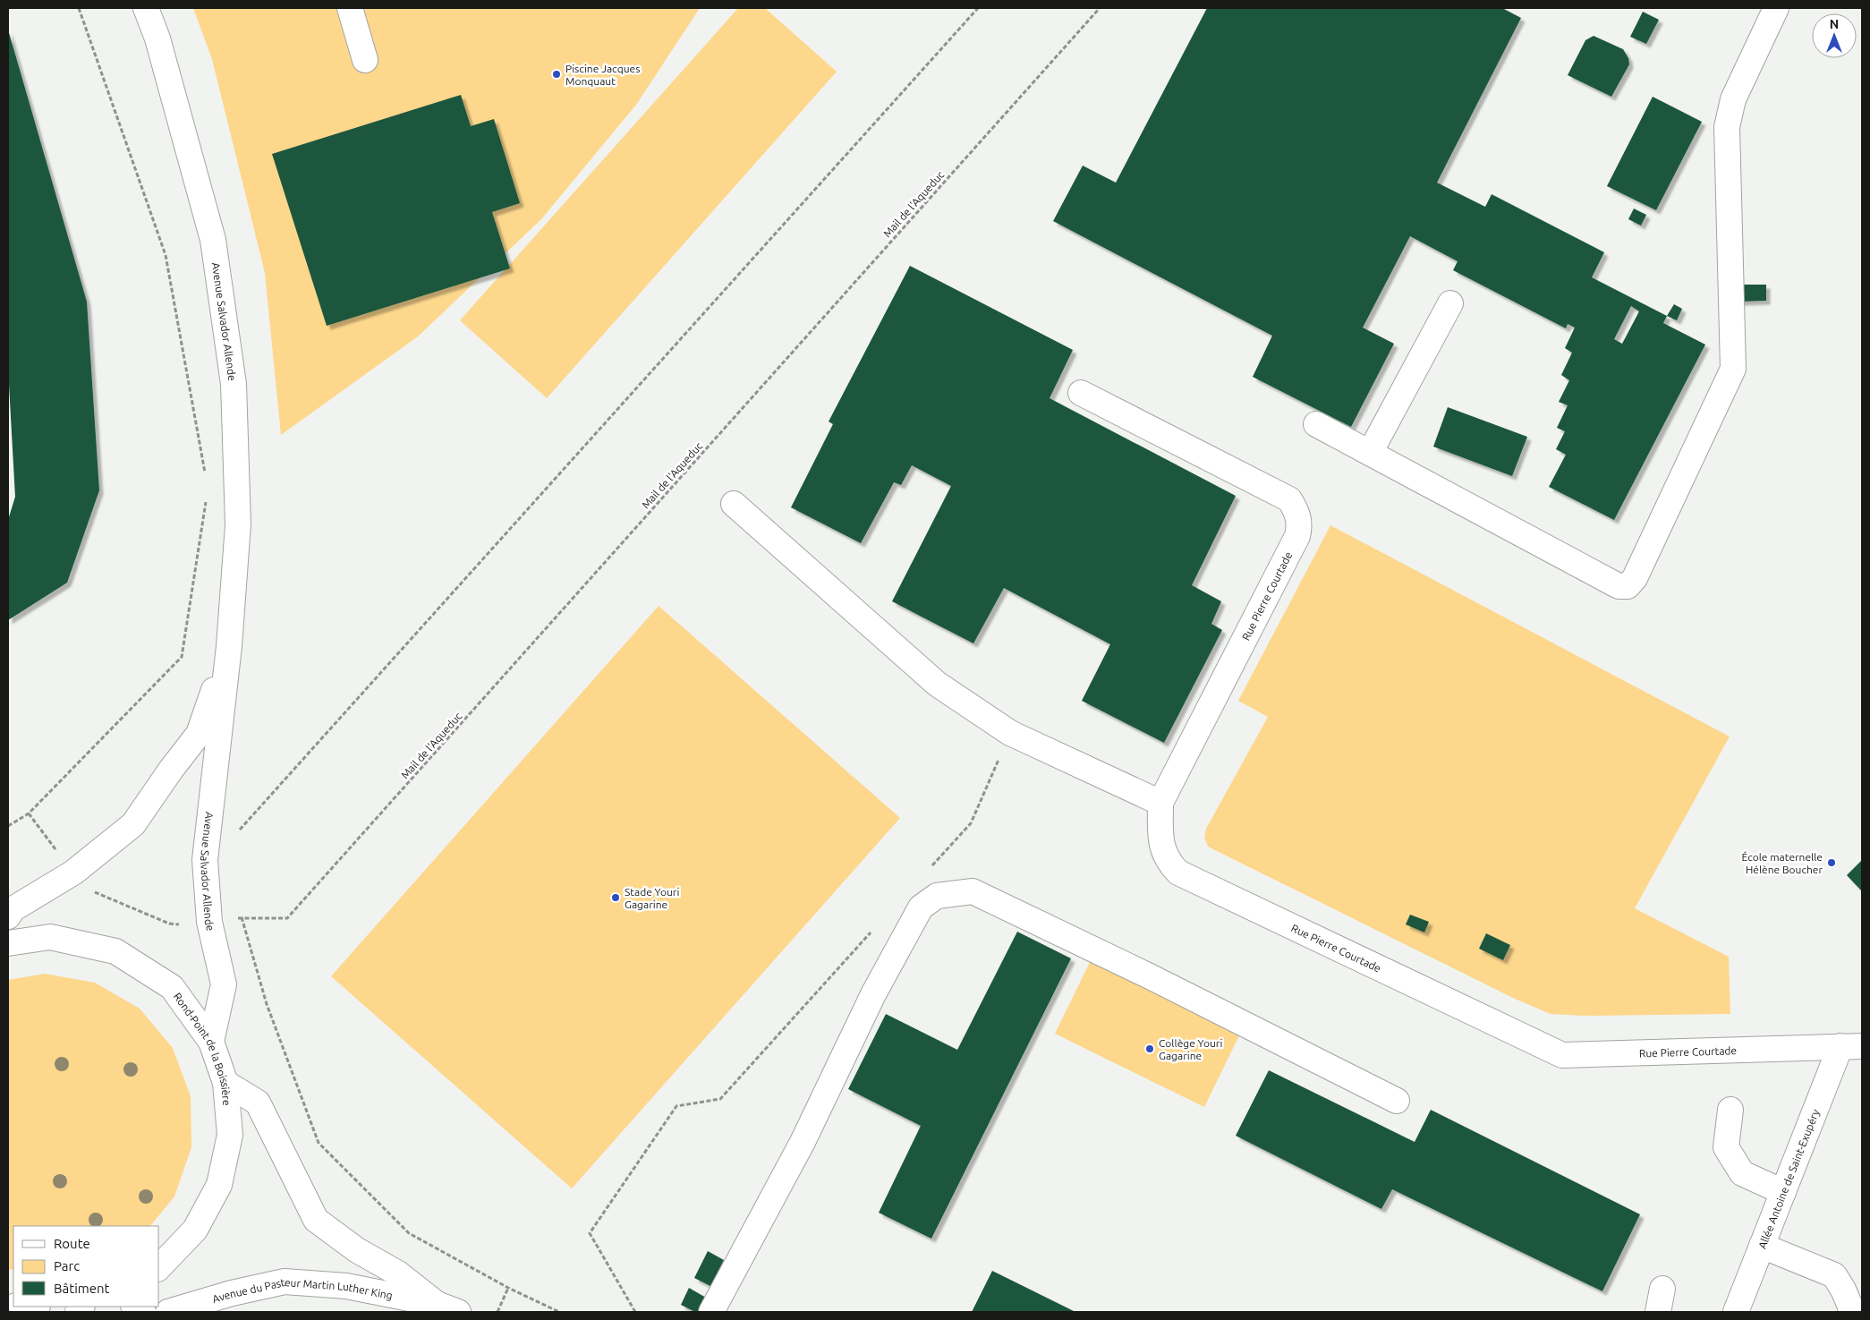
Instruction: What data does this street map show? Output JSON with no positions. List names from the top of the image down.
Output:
{
  "streets": {
    "street": [
      "Avenue Salvador Allende",
      "Rue Pierre Courtade",
      "Rond-Point de la Boissière",
      "Allée Antoine de Saint-Exupéry",
      "Avenue du Pasteur Martin Luther King"
    ],
    "path": ["Mail de l'Aqueduc"]
  },
  "crossings": [
    ["Avenue Salvador Allende", "Rond-Point de la Boissière"],
    ["Rue Pierre Courtade", "Allée Antoine de Saint-Exupéry"],
    ["Rond-Point de la Boissière", "Avenue du Pasteur Martin Luther King"]
  ],
  "places": [
    "Piscine Jacques Monquaut",
    "École maternelle Hélène Boucher",
    "Stade Youri Gagarine",
    "Collège Youri Gagarine"
  ],
  "legend": ["Route", "Parc", "Bâtiment"],
  "north": "top"
}
